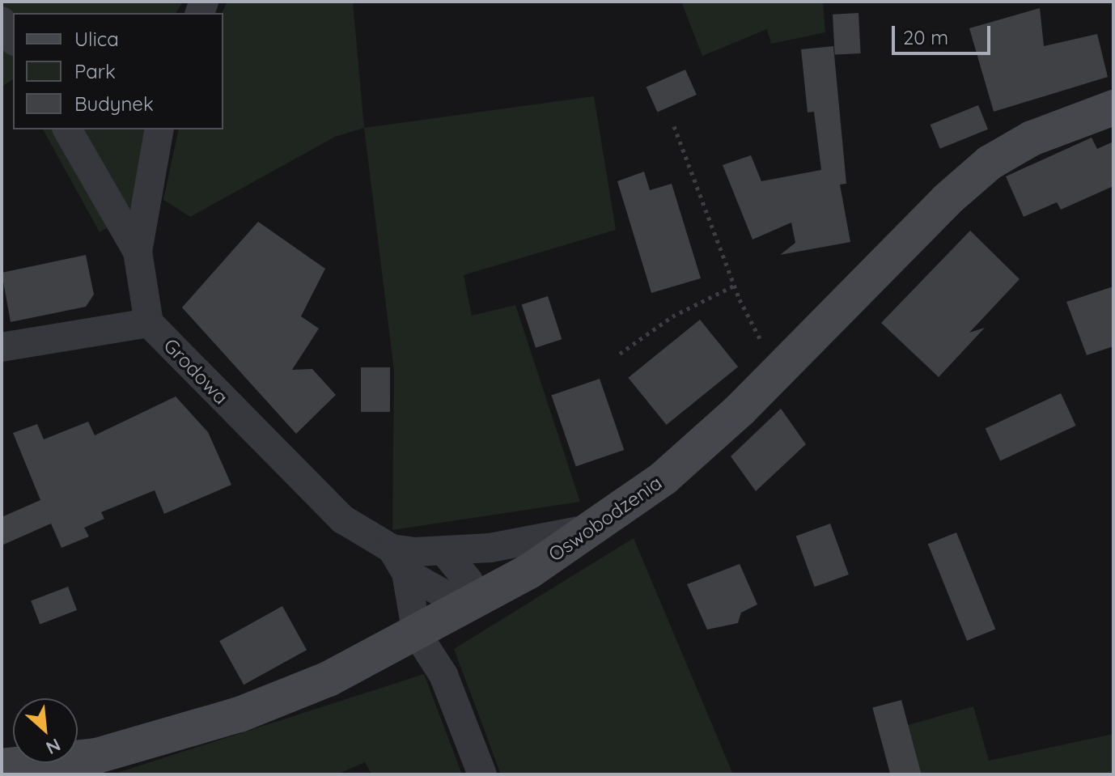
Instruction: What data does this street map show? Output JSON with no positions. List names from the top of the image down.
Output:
{
  "streets": {
    "street": ["Grodowa", "Oswobodzenia"]
  },
  "crossings": [
    ["Grodowa", "Oswobodzenia"]
  ],
  "legend": ["Ulica", "Park", "Budynek"],
  "scale_bar": "20 m",
  "north": "bottom right"
}
